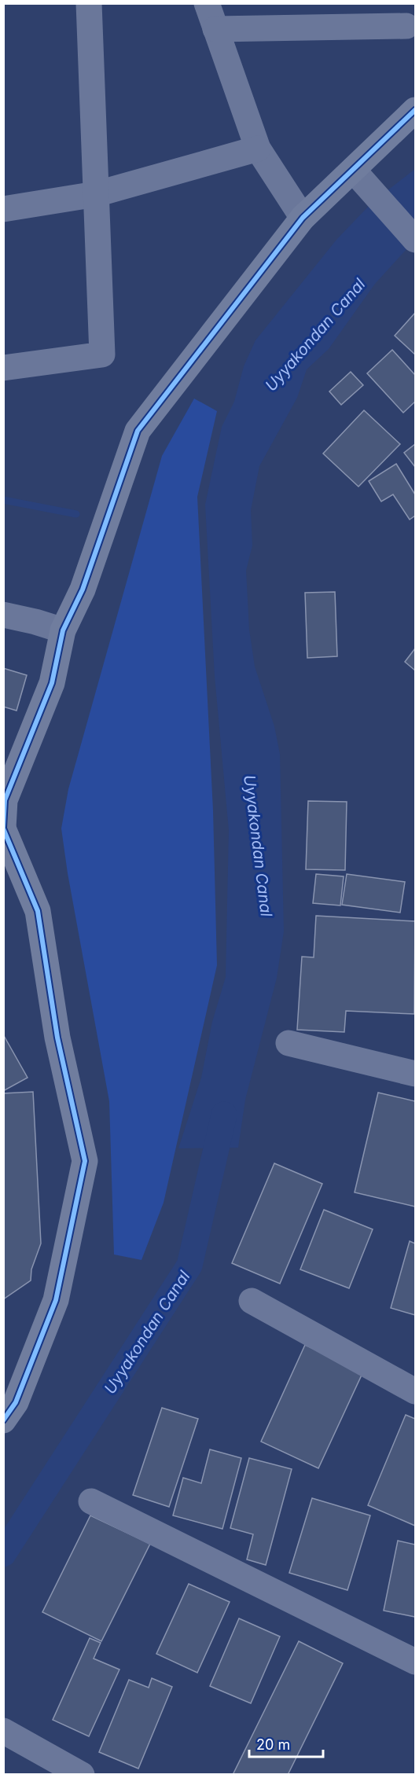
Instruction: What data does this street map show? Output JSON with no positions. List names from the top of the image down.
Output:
{
  "water": ["Uyyakondan Canal"],
  "scale_bar": "20 m"
}
